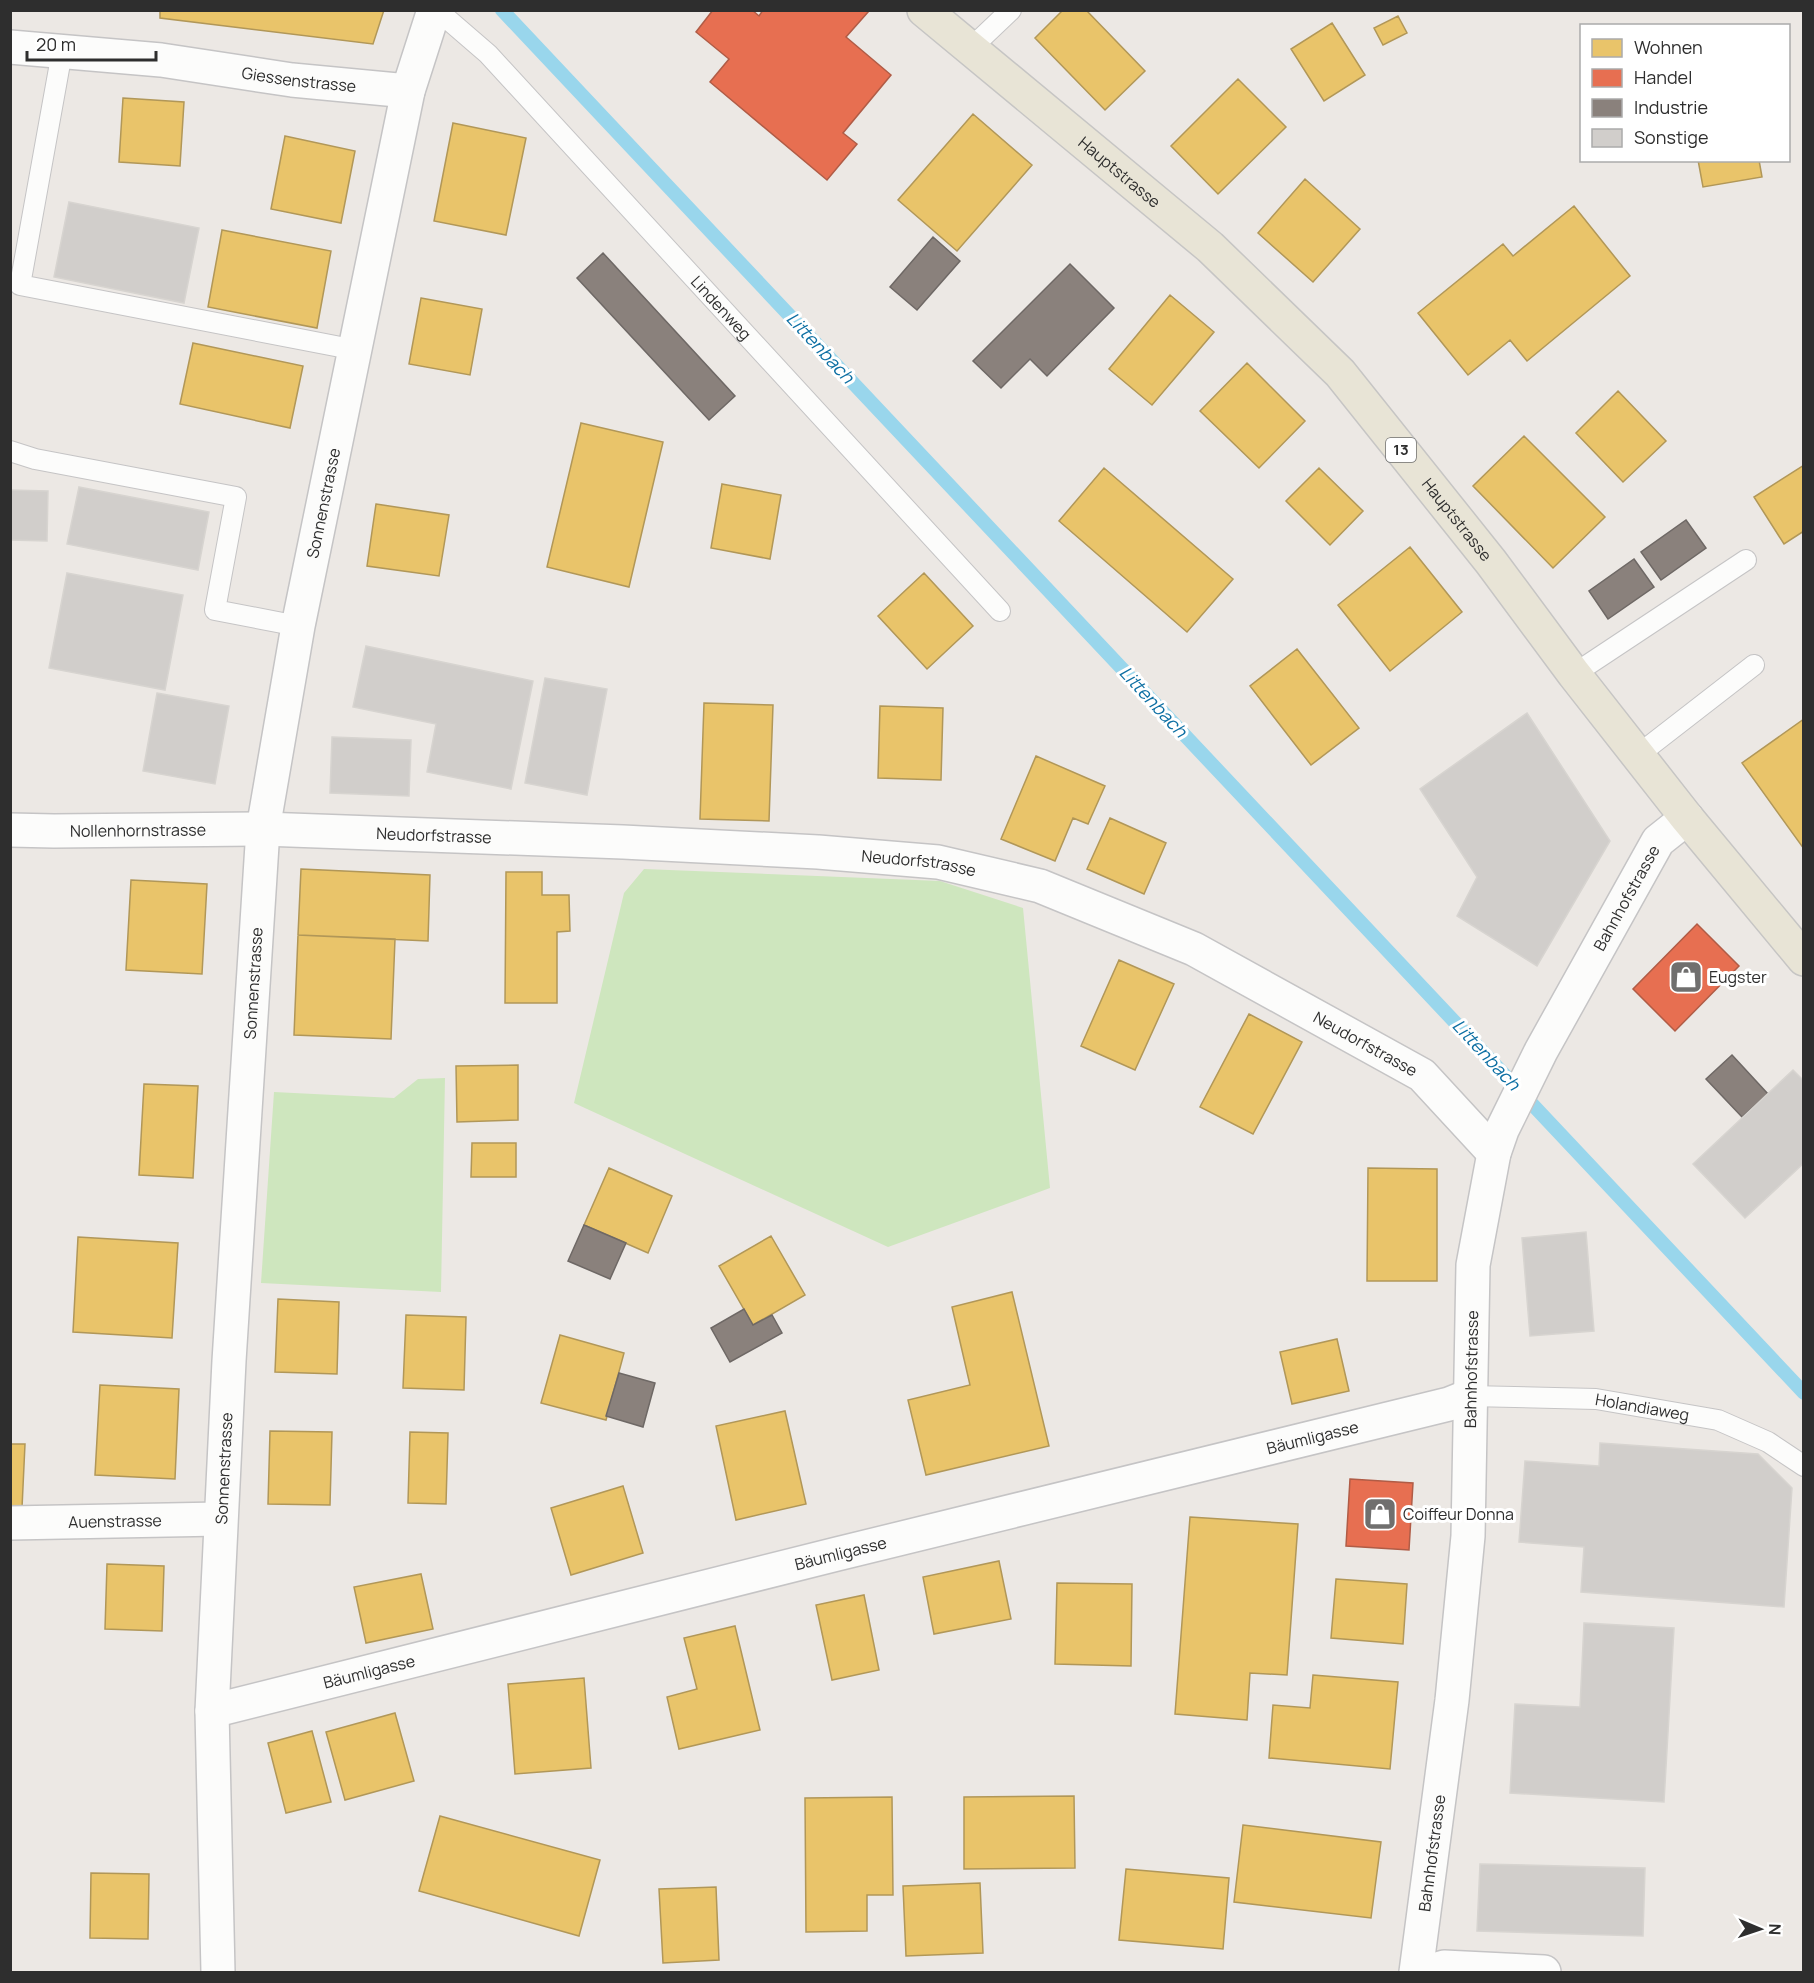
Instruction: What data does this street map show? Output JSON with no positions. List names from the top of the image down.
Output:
{
  "streets": {
    "main road": ["Hauptstrasse", "13"],
    "street": [
      "Giessenstrasse",
      "Sonnenstrasse",
      "Nollenhornstrasse",
      "Neudorfstrasse",
      "Bahnhofstrasse",
      "Bäumligasse",
      "Auenstrasse"
    ],
    "lane": ["Lindenweg", "Holandiaweg"]
  },
  "crossings": [
    ["Giessenstrasse", "Sonnenstrasse"],
    ["Hauptstrasse", "Bahnhofstrasse"],
    ["Lindenweg", "Sonnenstrasse"],
    ["Sonnenstrasse", "Nollenhornstrasse"],
    ["Sonnenstrasse", "Neudorfstrasse"],
    ["Sonnenstrasse", "Bäumligasse"],
    ["Sonnenstrasse", "Auenstrasse"],
    ["Nollenhornstrasse", "Neudorfstrasse"],
    ["Neudorfstrasse", "Bahnhofstrasse"],
    ["Bahnhofstrasse", "Holandiaweg"],
    ["Bahnhofstrasse", "Bäumligasse"],
    ["Holandiaweg", "Bäumligasse"]
  ],
  "water": ["Littenbach"],
  "places": {
    "shop": ["Eugster", "Coiffeur Donna"]
  },
  "legend": [
    "Wohnen",
    "Handel",
    "Industrie",
    "Sonstige"
  ],
  "scale_bar": "20 m",
  "north": "right"
}
